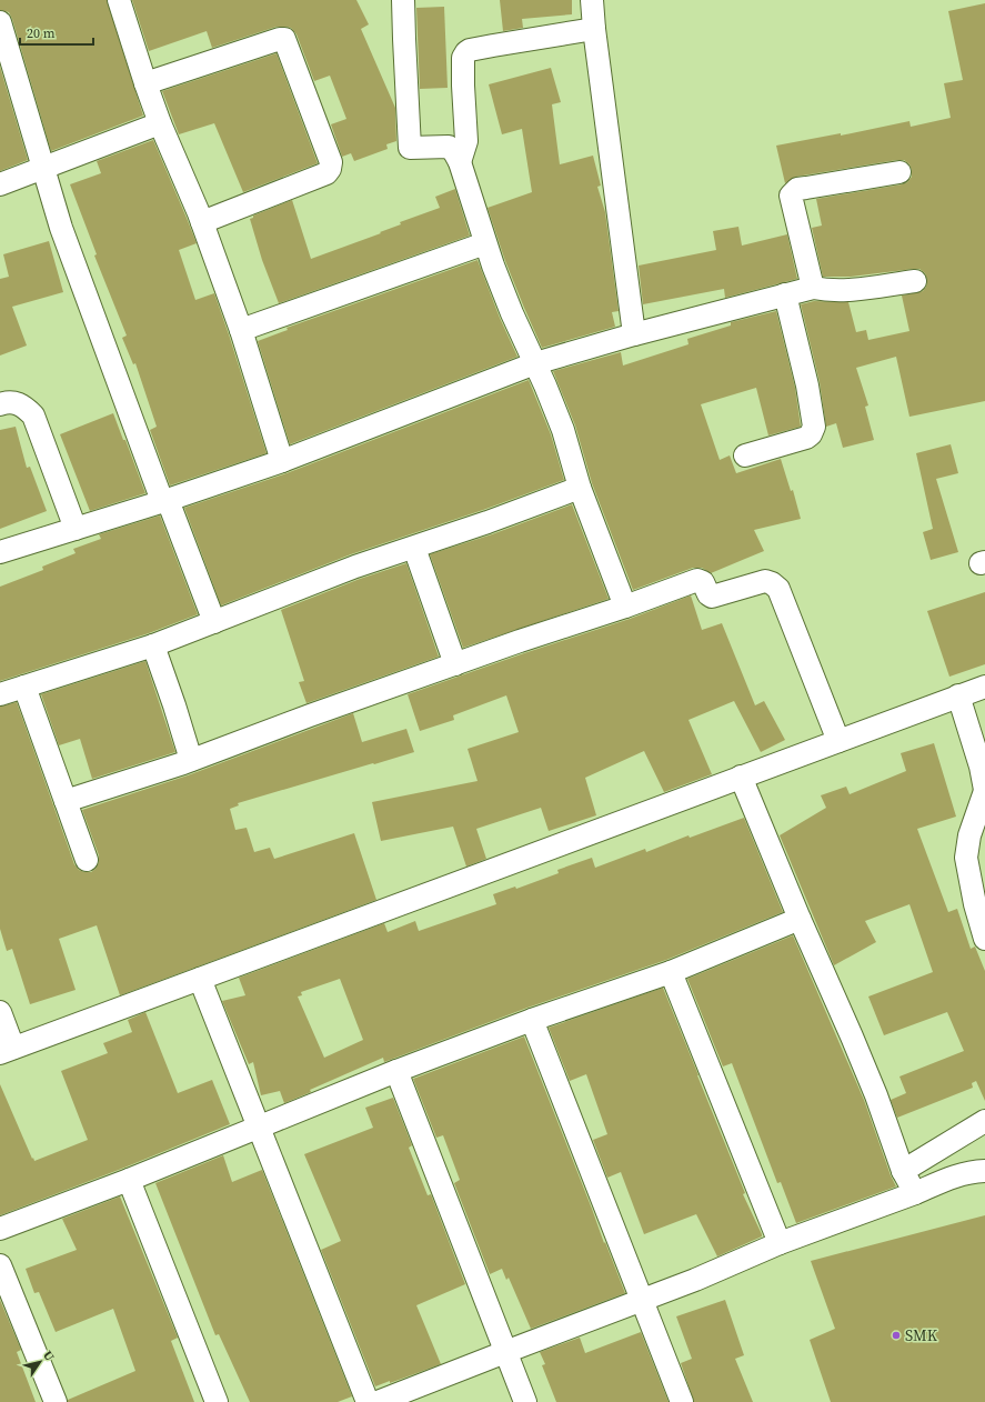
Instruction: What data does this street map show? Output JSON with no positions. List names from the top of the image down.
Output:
{
  "places": ["SMK"],
  "scale_bar": "20 m",
  "north": "top right"
}
